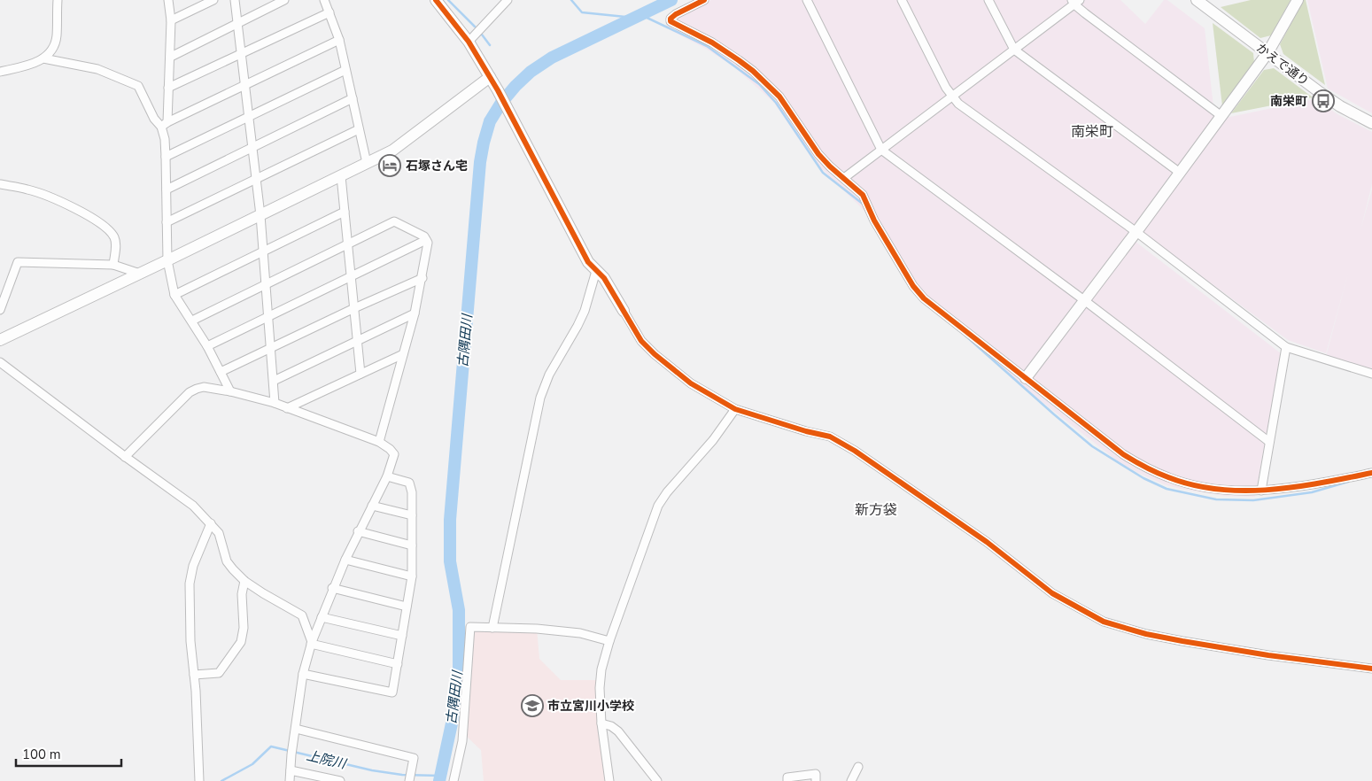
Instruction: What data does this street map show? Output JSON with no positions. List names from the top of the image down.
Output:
{
  "streets": {
    "street": ["かえで通り"]
  },
  "districts": ["南栄町", "新方袋"],
  "water": ["古隅田川", "上院川"],
  "places": {
    "bus stop": ["南栄町"],
    "hotel": ["石塚さん宅"],
    "school or university": ["市立宮川小学校"]
  },
  "scale_bar": "100 m"
}
